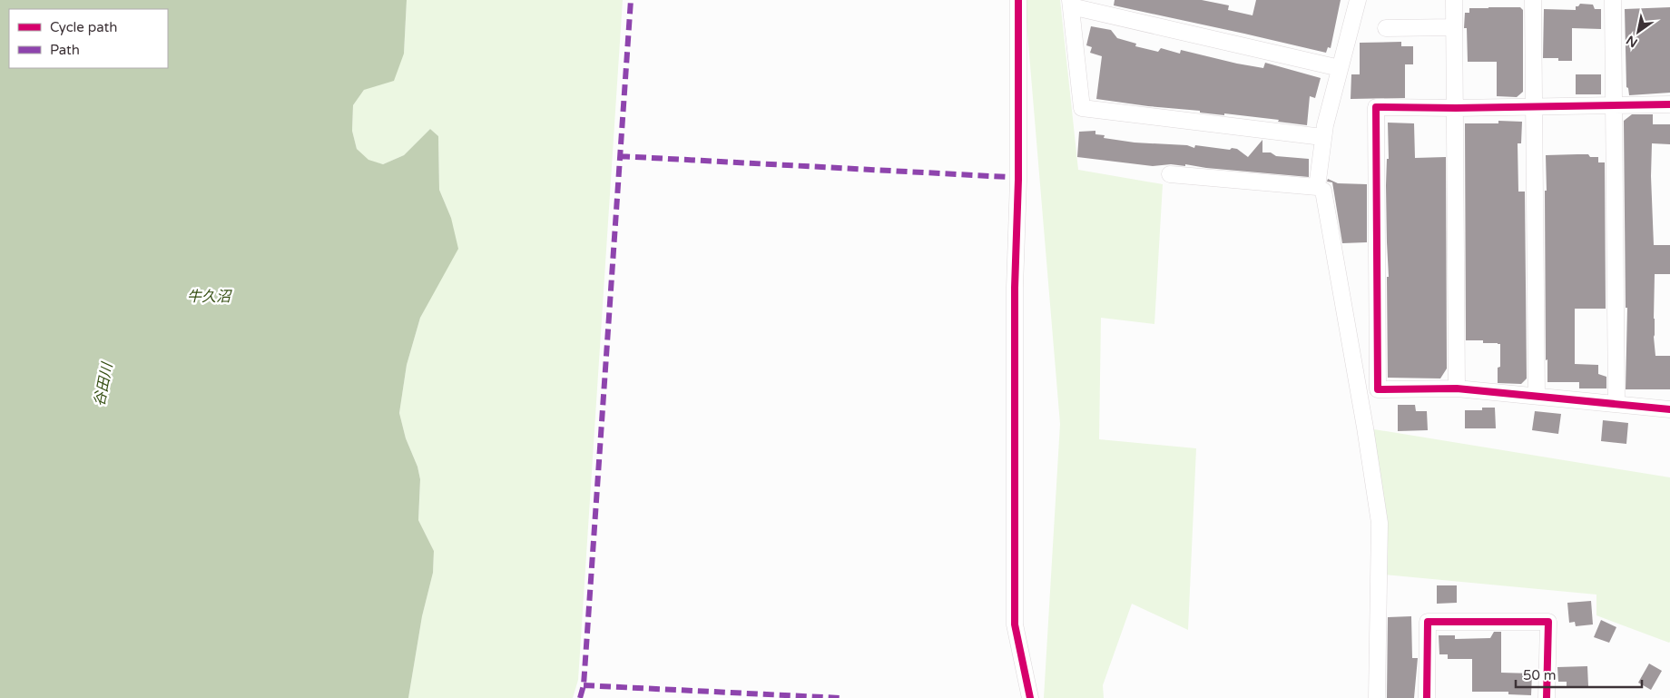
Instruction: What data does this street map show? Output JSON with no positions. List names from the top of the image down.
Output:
{
  "water": ["牛久沼", "谷田川"],
  "legend": ["Cycle path", "Path"],
  "scale_bar": "50 m",
  "north": "bottom left"
}
